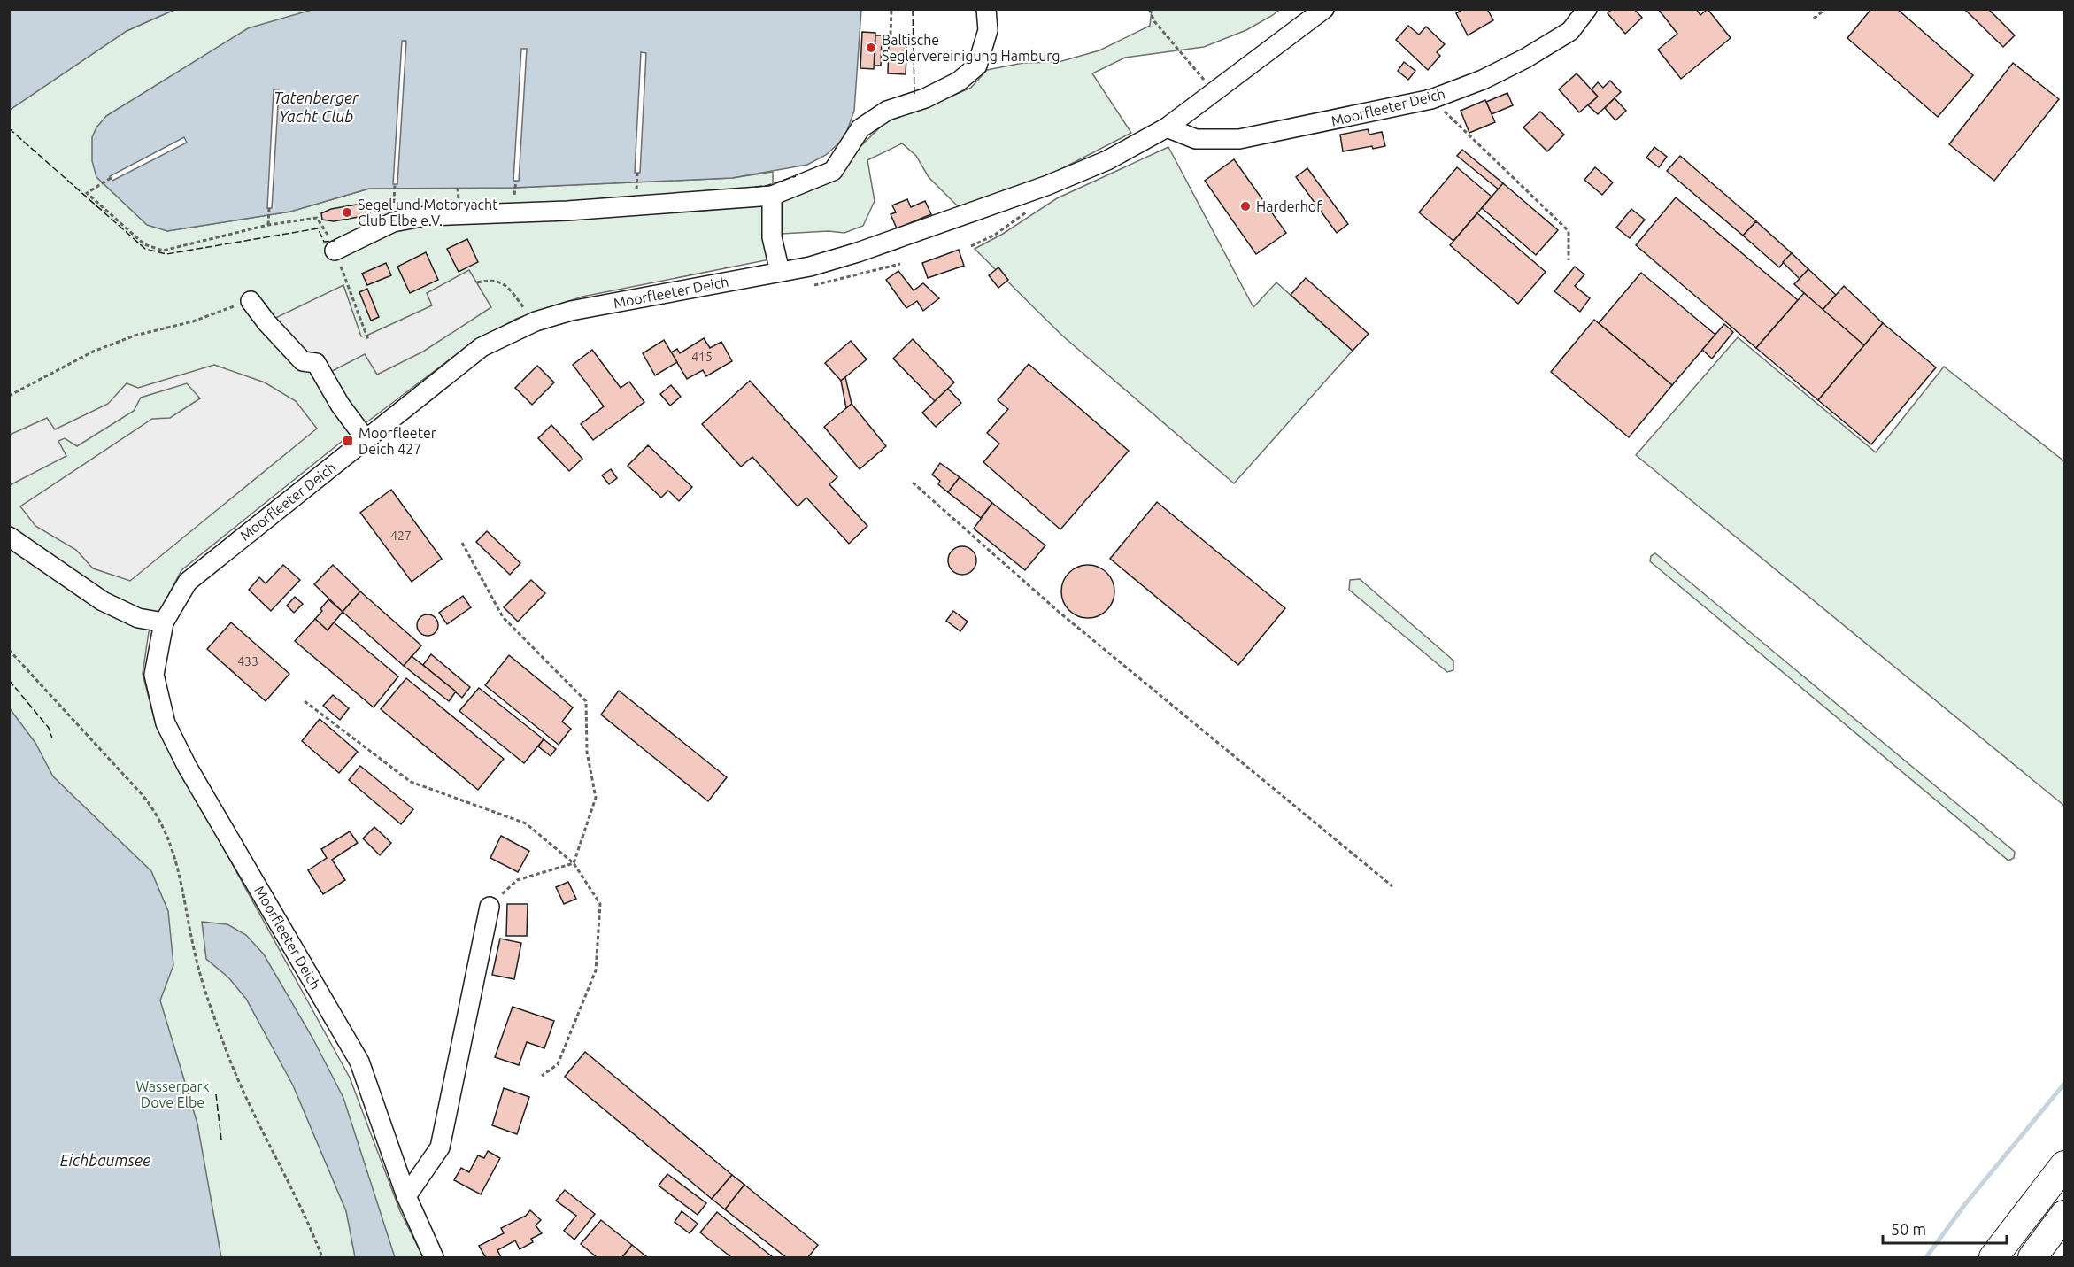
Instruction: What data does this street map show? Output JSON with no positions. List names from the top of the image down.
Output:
{
  "streets": {
    "street": ["Moorfleeter Deich"]
  },
  "water": ["Tatenberger Yacht Club", "Eichbaumsee"],
  "parks": ["Wasserpark Dove Elbe"],
  "places": {
    "other": ["Baltische Seglervereinigung Hamburg", "Harderhof", "Segel und Motoryacht Club Elbe e.V."],
    "transit": ["Moorfleeter Deich 427"]
  },
  "house_numbers": ["415", "427", "433"],
  "scale_bar": "50 m"
}
